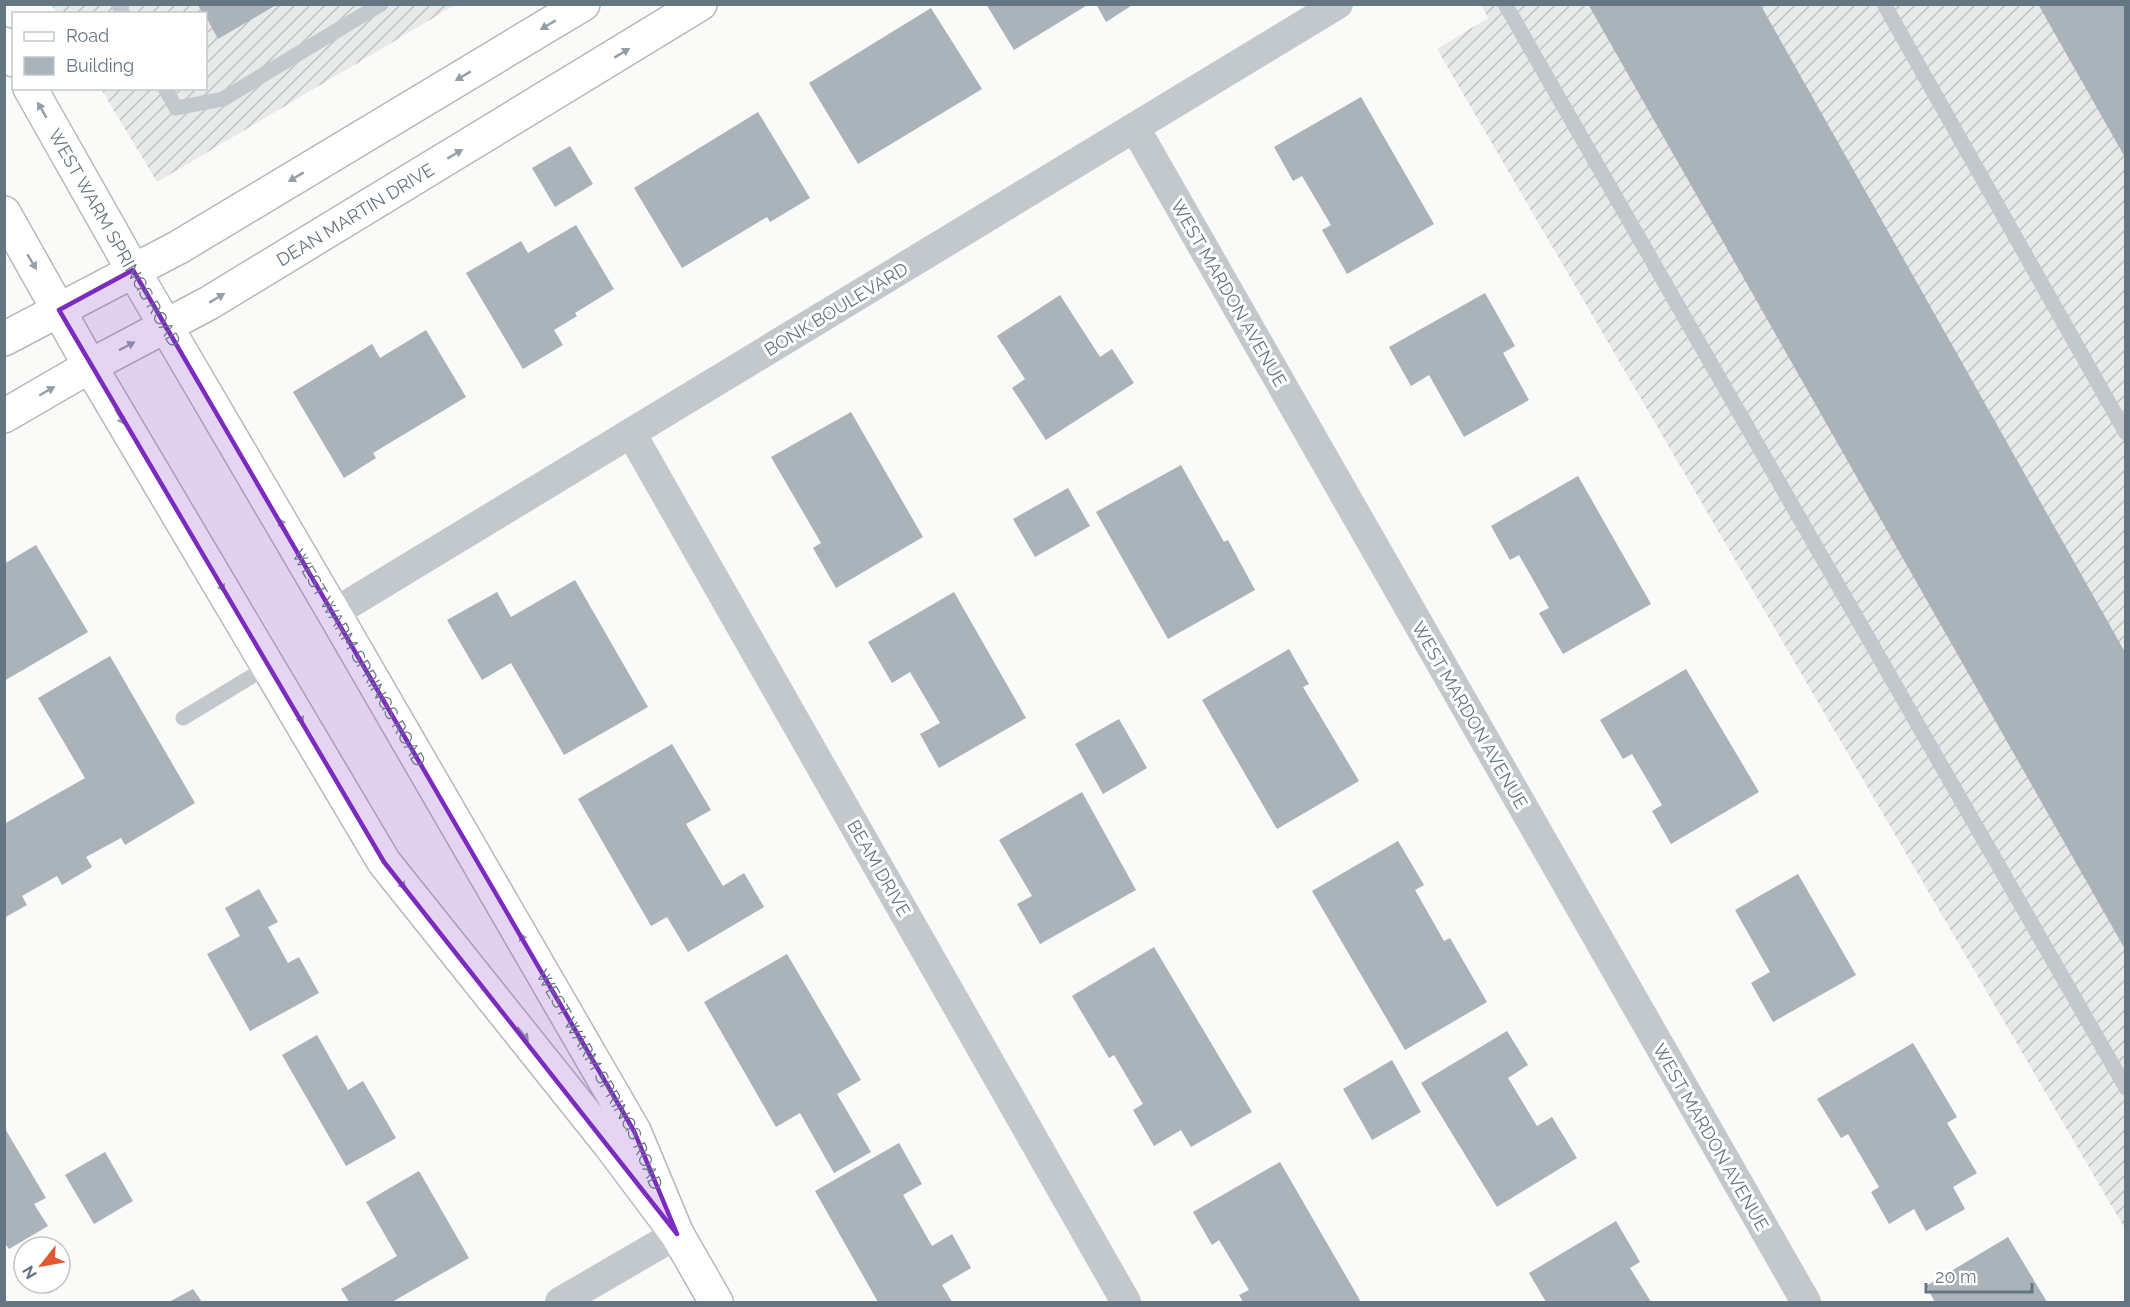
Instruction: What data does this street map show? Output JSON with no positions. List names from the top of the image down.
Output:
{
  "streets": {
    "main road": ["DEAN MARTIN DRIVE", "WEST WARM SPRINGS ROAD"],
    "street": ["WEST MARDON AVENUE", "BONK BOULEVARD", "BEAM DRIVE"]
  },
  "crossings": [
    ["DEAN MARTIN DRIVE", "WEST WARM SPRINGS ROAD"],
    ["WEST WARM SPRINGS ROAD", "BONK BOULEVARD"],
    ["WEST MARDON AVENUE", "BONK BOULEVARD"],
    ["BONK BOULEVARD", "BEAM DRIVE"]
  ],
  "legend": ["Road", "Building"],
  "scale_bar": "20 m",
  "north": "bottom left"
}
